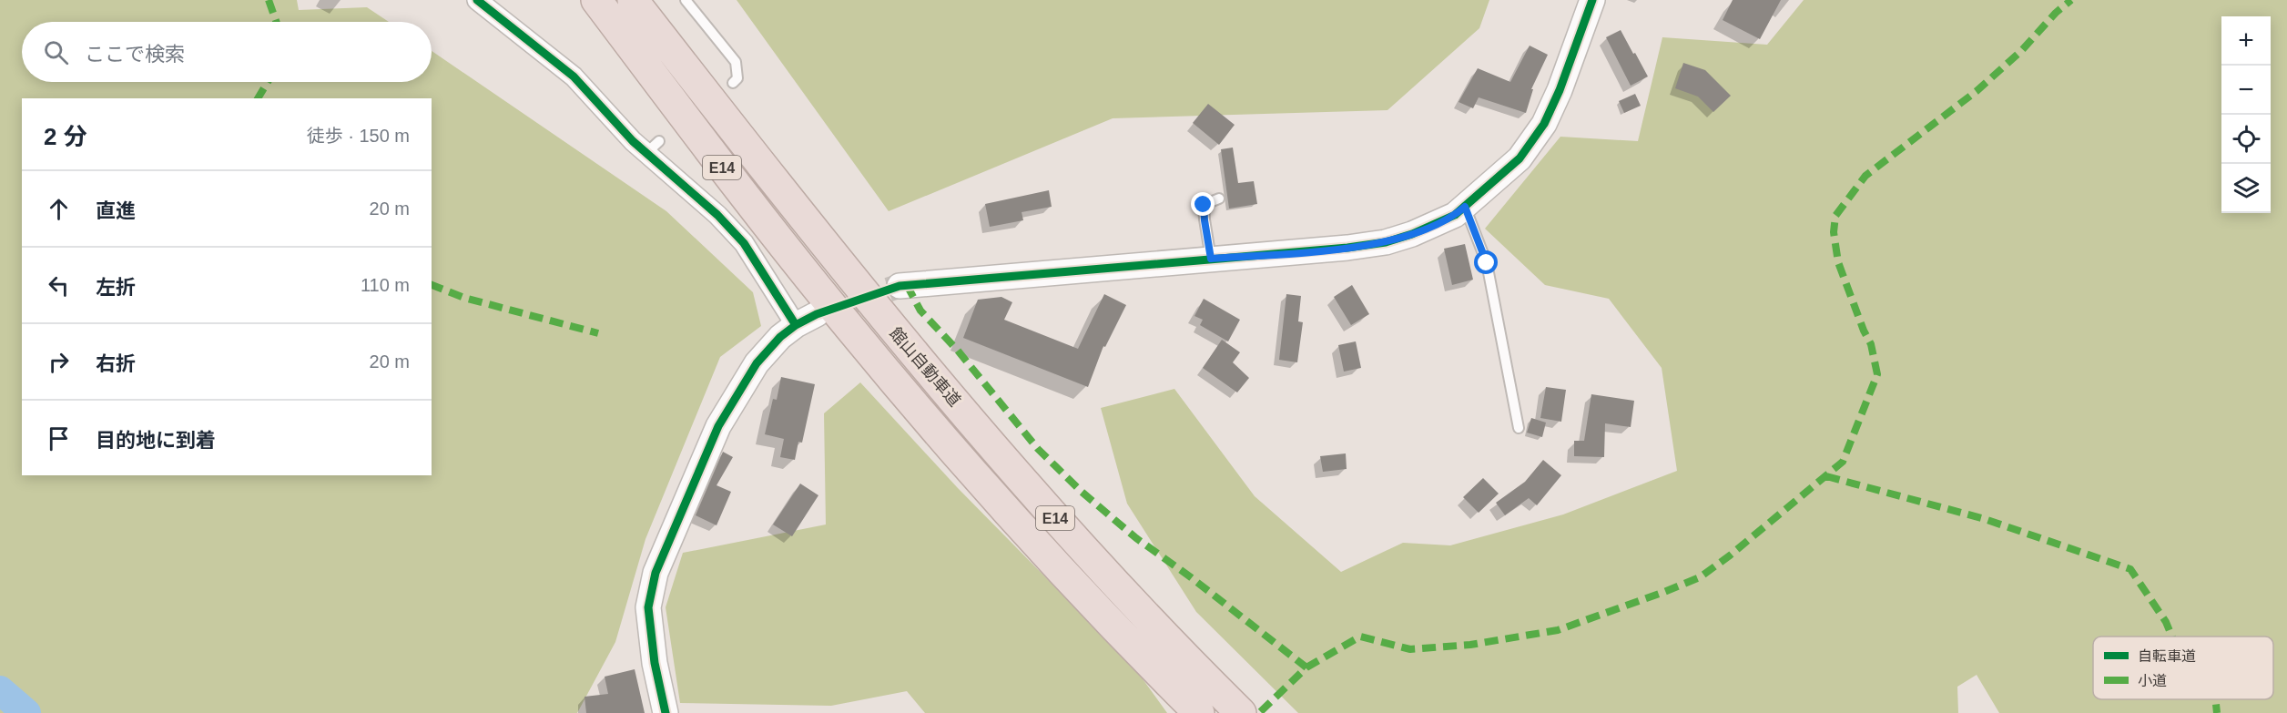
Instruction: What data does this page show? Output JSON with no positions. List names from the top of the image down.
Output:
{
  "streets": {
    "highway": ["E14", "館山自動車道"]
  },
  "legend": ["自転車道", "小道"],
  "page": {
    "map_buttons": ["+", "−"],
    "search": "ここで検索",
    "heading": ["2 分", "徒歩 · 150 m"],
    "list": [
      ["直進", "20 m"],
      ["左折", "110 m"],
      ["右折", "20 m"],
      "目的地に到着"
    ]
  }
}
